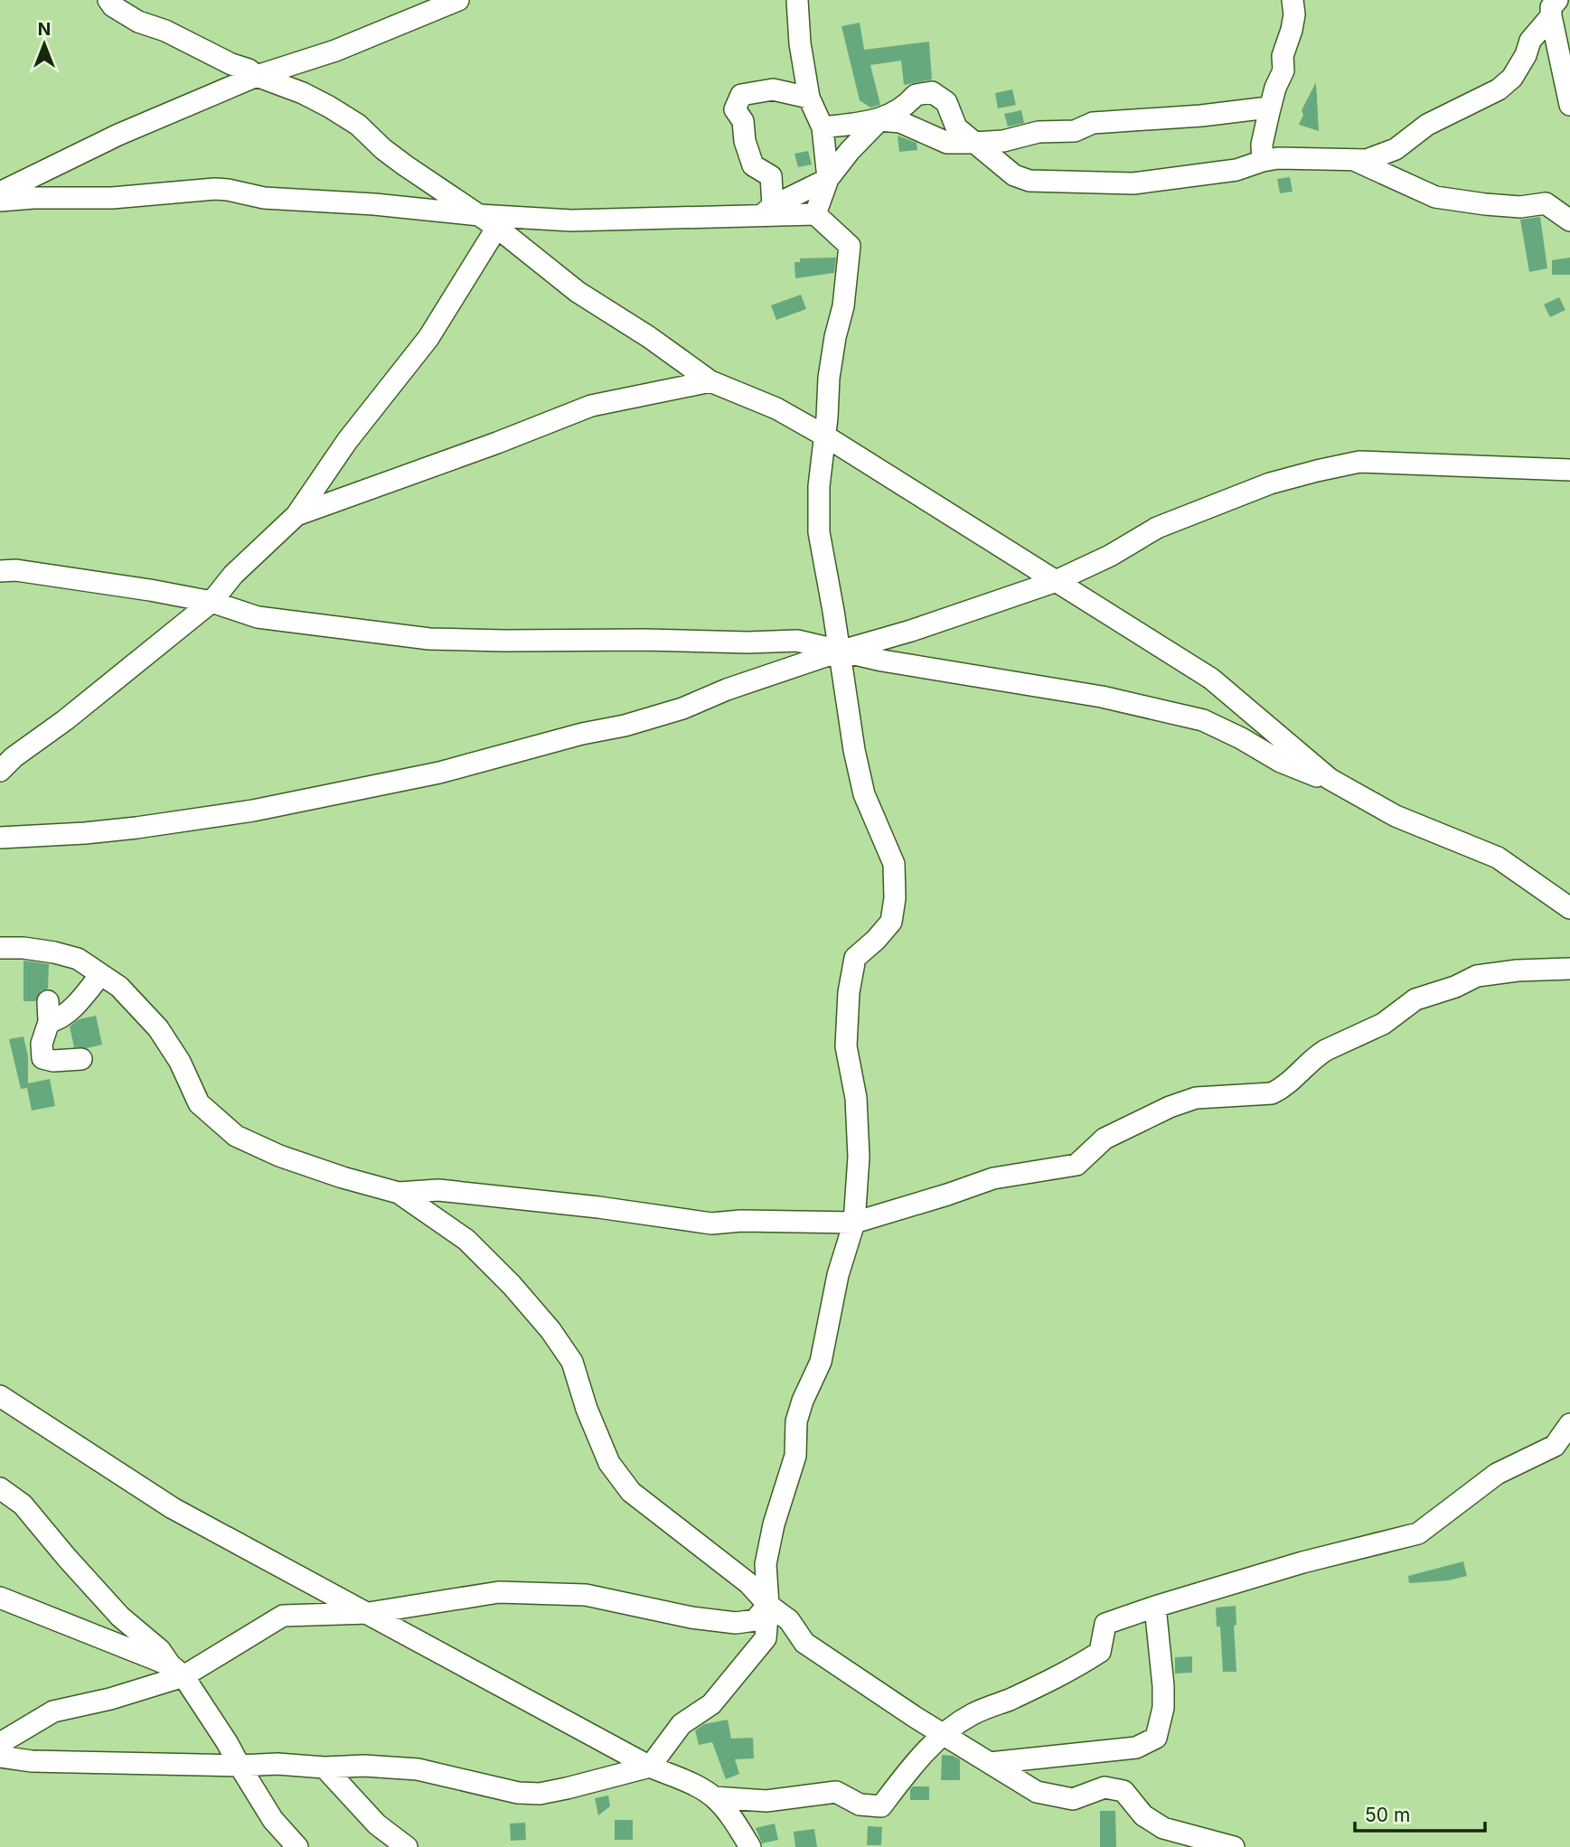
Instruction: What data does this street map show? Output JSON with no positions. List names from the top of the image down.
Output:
{
  "scale_bar": "50 m",
  "north": "top"
}
